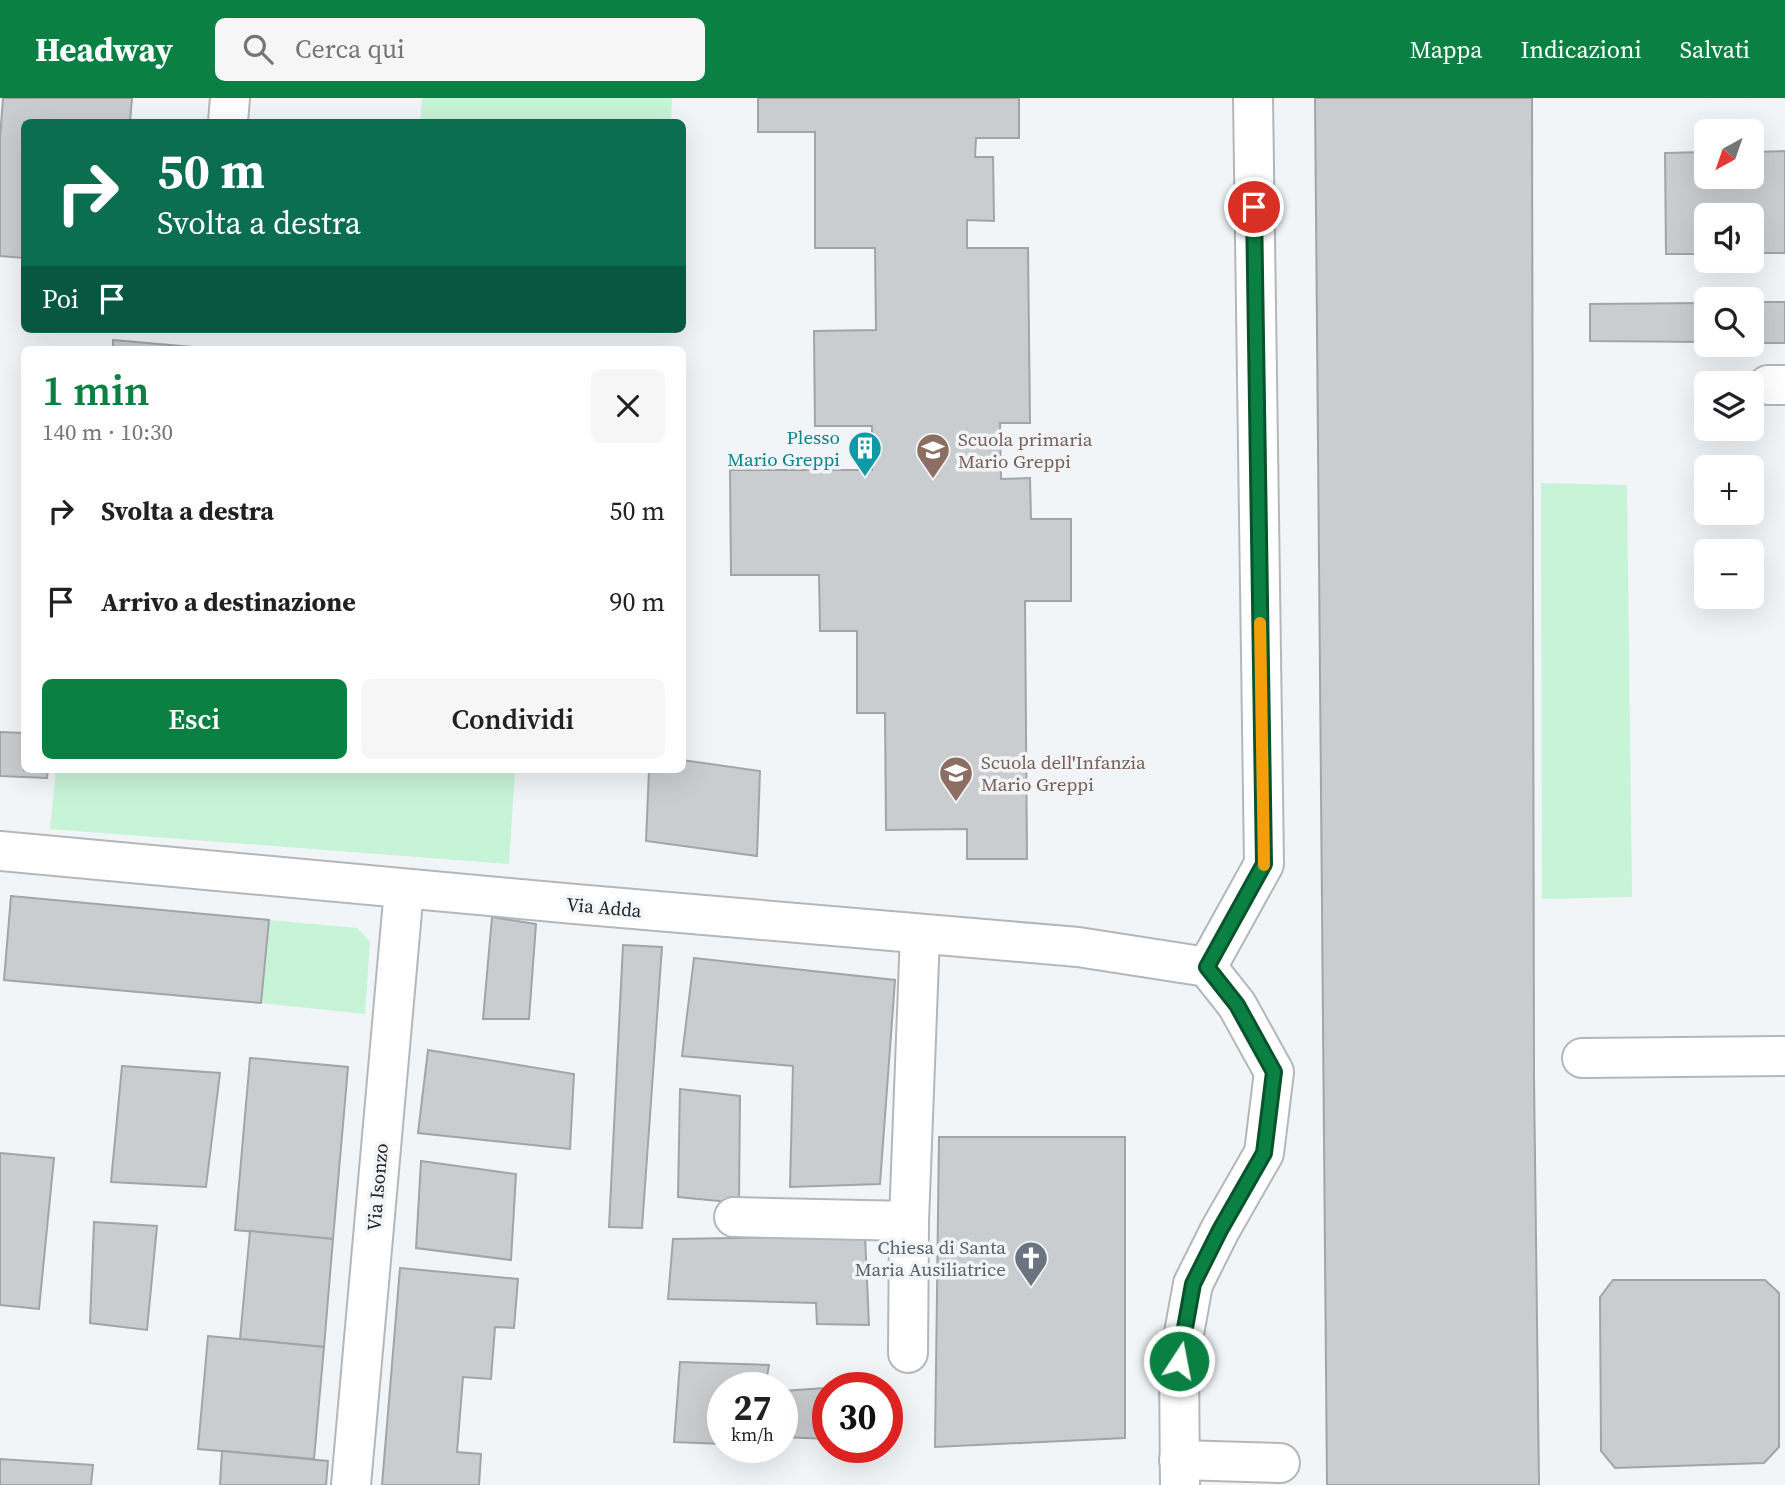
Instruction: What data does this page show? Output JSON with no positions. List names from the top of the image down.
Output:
{
  "streets": {
    "street": ["Via Adda", "Via Isonzo"]
  },
  "crossings": [
    ["Via Adda", "Via Isonzo"]
  ],
  "places": {
    "building": ["Plesso Mario Greppi"],
    "school or university": ["Scuola primaria Mario Greppi", "Scuola dell'Infanzia Mario Greppi"],
    "church": ["Chiesa di Santa Maria Ausiliatrice"]
  },
  "north": "bottom left",
  "page": {
    "header": "Headway",
    "search": "Cerca qui",
    "nav": ["Mappa", "Indicazioni", "Salvati"],
    "map_buttons": ["+", "−"],
    "turn": ["50 m", "Svolta a destra"],
    "then": "Poi",
    "heading": ["1 min", "140 m · 10:30"],
    "list": [
      {
        "name": "Svolta a destra",
        "value": "50 m"
      },
      {
        "name": "Arrivo a destinazione",
        "value": "90 m"
      }
    ],
    "buttons": ["Esci", "Condividi"],
    "speed": "27 km/h",
    "limit": "30"
  }
}
